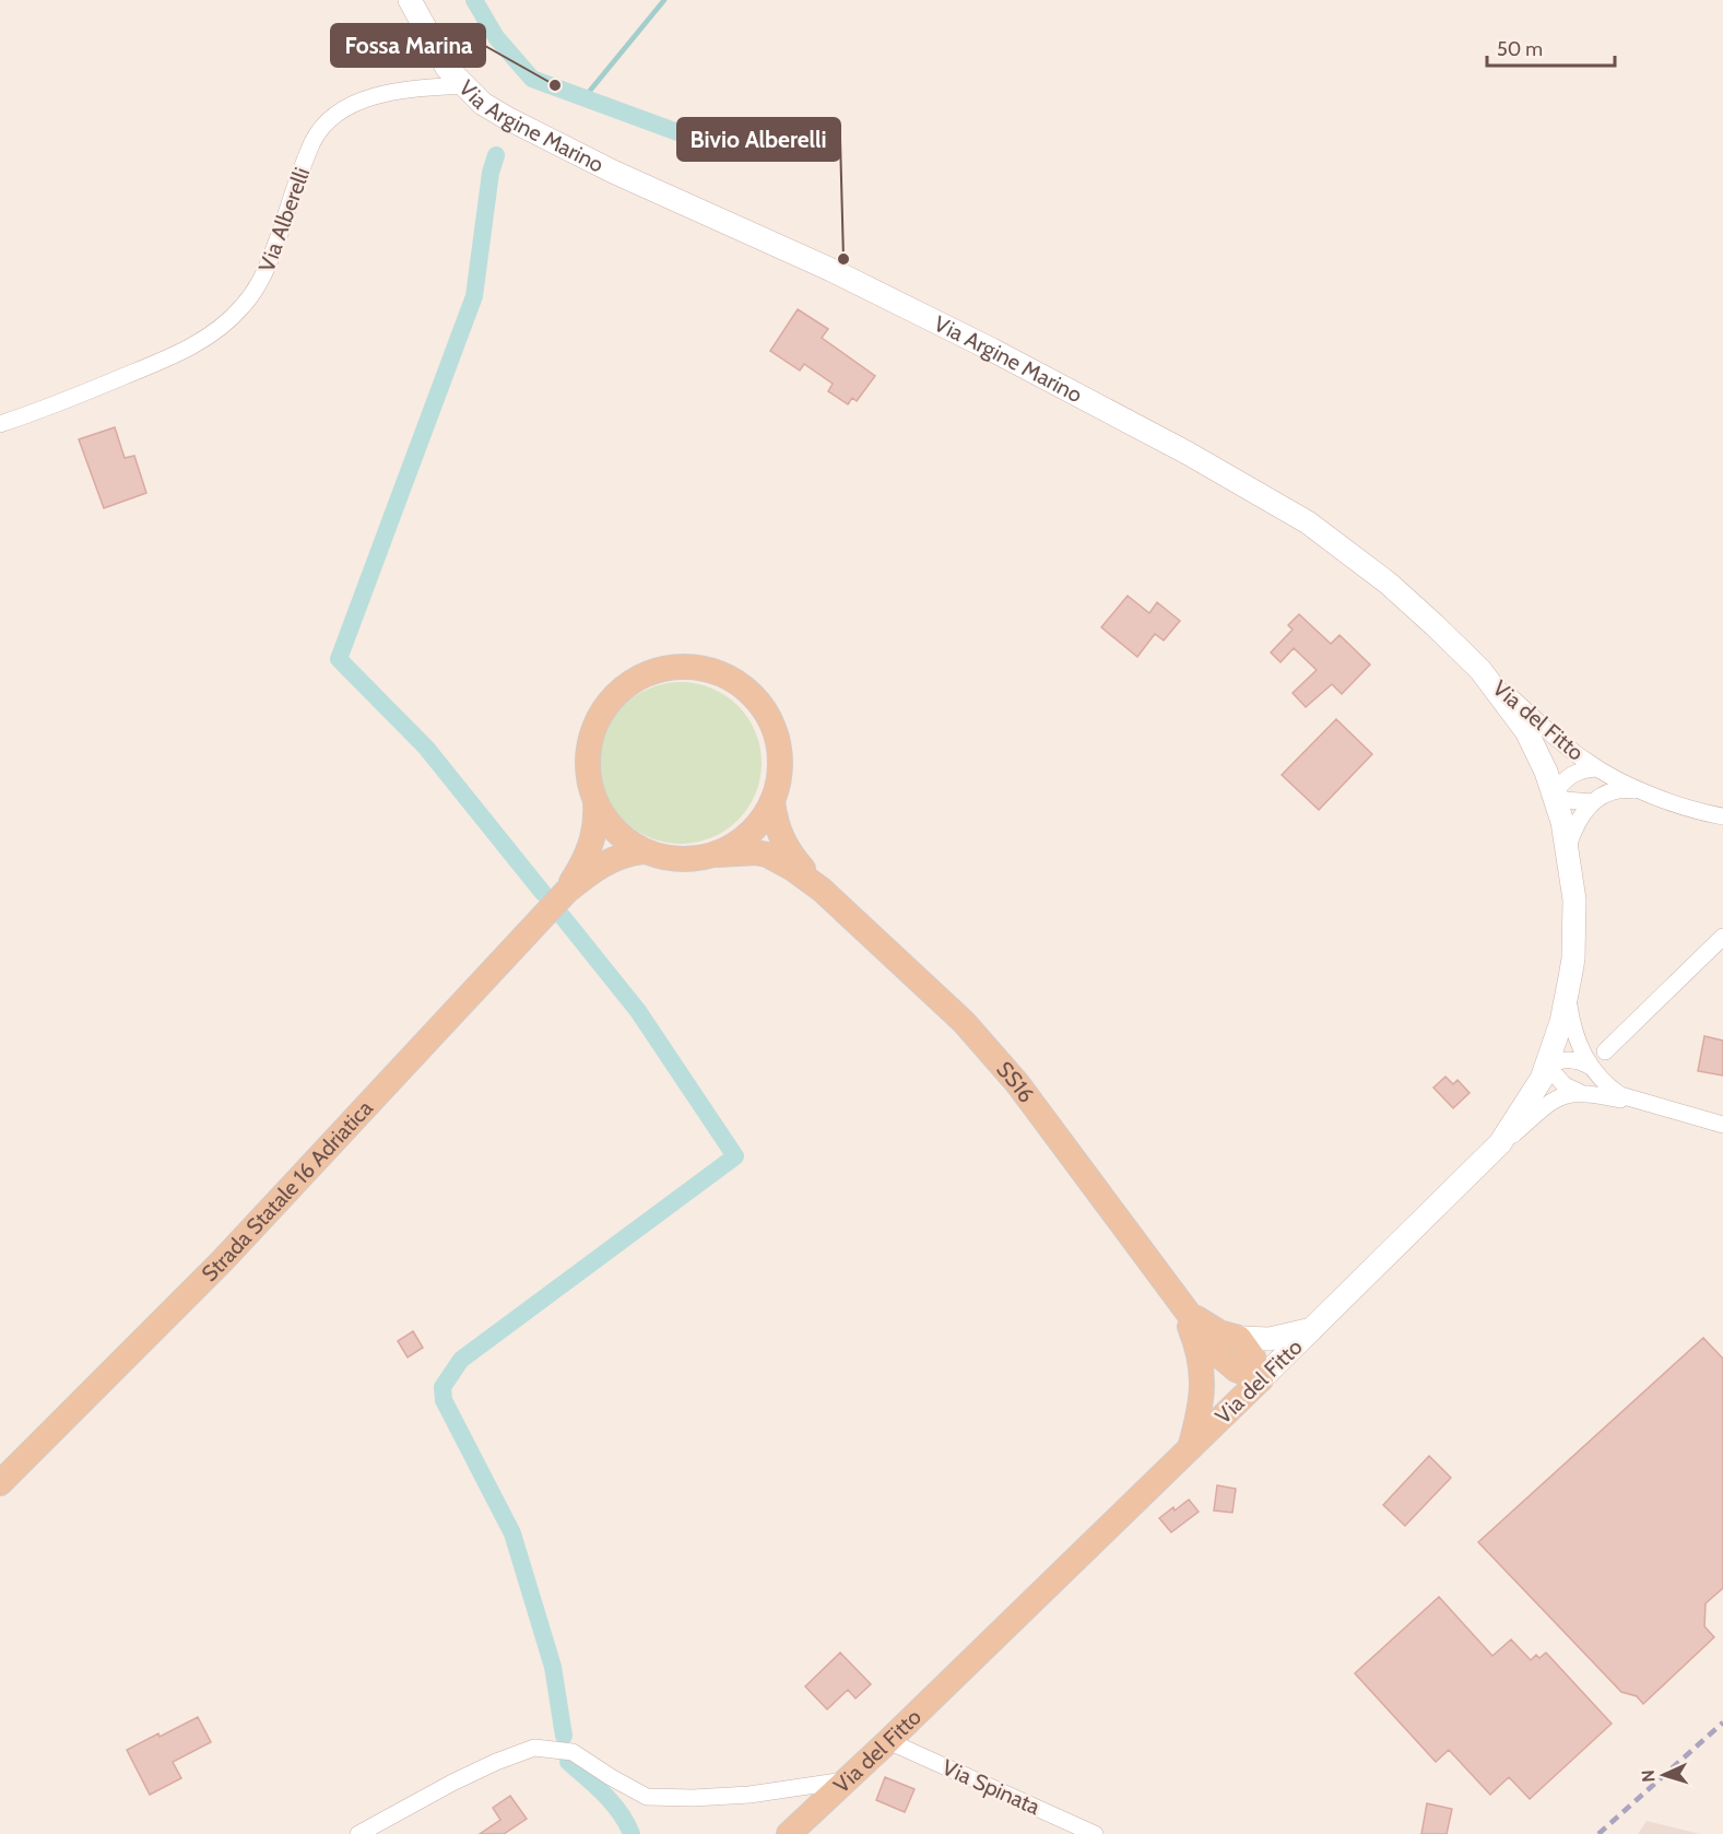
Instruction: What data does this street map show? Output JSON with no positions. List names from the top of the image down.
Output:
{
  "streets": {
    "main road": ["Via del Fitto", "SS16", "Strada Statale 16 Adriatica"],
    "street": ["Via Argine Marino", "Via Alberelli", "Via Spinata"]
  },
  "crossings": [
    ["Via Argine Marino", "Via Alberelli"],
    ["Via Argine Marino", "Via del Fitto"],
    ["Via del Fitto", "SS16"],
    ["Via del Fitto", "Via Spinata"],
    ["SS16", "Strada Statale 16 Adriatica"]
  ],
  "places": ["Fossa Marina", "Bivio Alberelli"],
  "scale_bar": "50 m",
  "north": "left"
}
